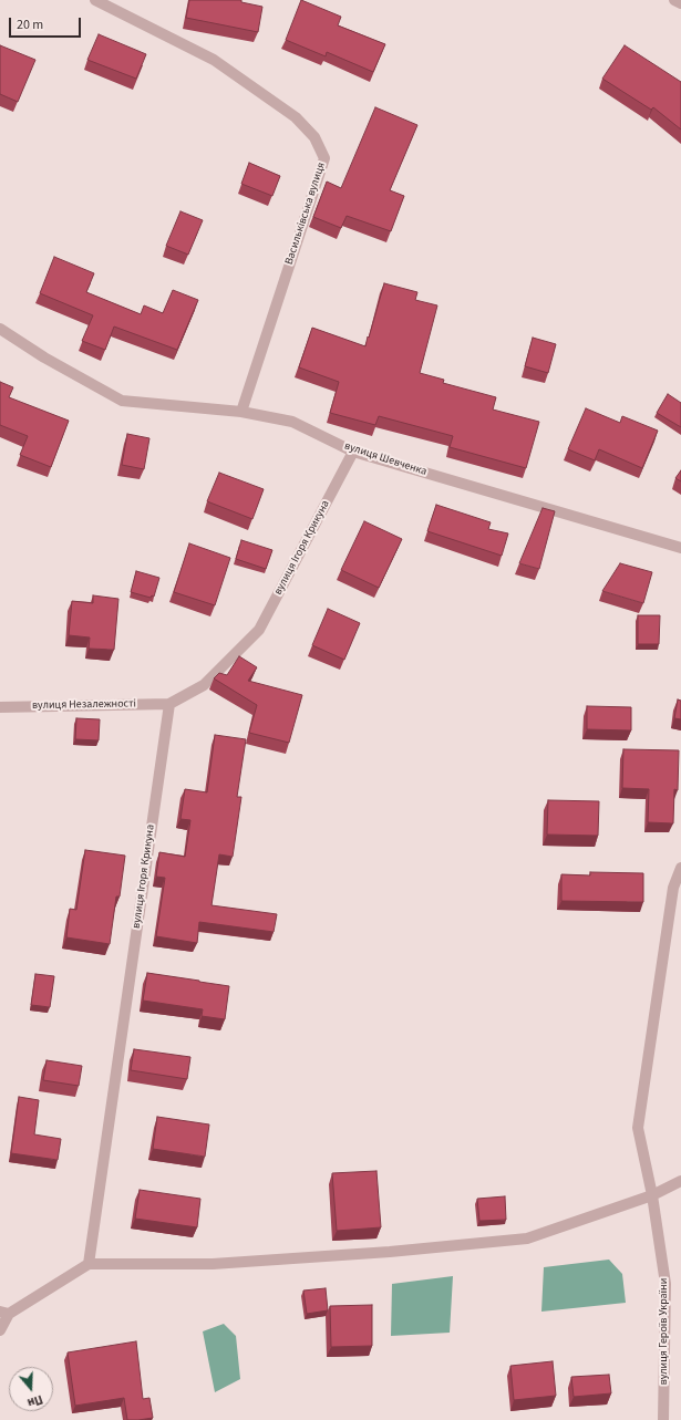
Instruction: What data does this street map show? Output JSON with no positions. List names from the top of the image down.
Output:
{
  "streets": {
    "street": [
      "Васильківська вулиця",
      "вулиця Шевченка",
      "вулиця Ігоря Крикуна",
      "вулиця Незалежності",
      "вулиця Героїв України"
    ]
  },
  "crossings": [
    ["Васильківська вулиця", "вулиця Шевченка"],
    ["вулиця Шевченка", "вулиця Ігоря Крикуна"],
    ["вулиця Ігоря Крикуна", "вулиця Незалежності"]
  ],
  "scale_bar": "20 m",
  "north": "bottom"
}
